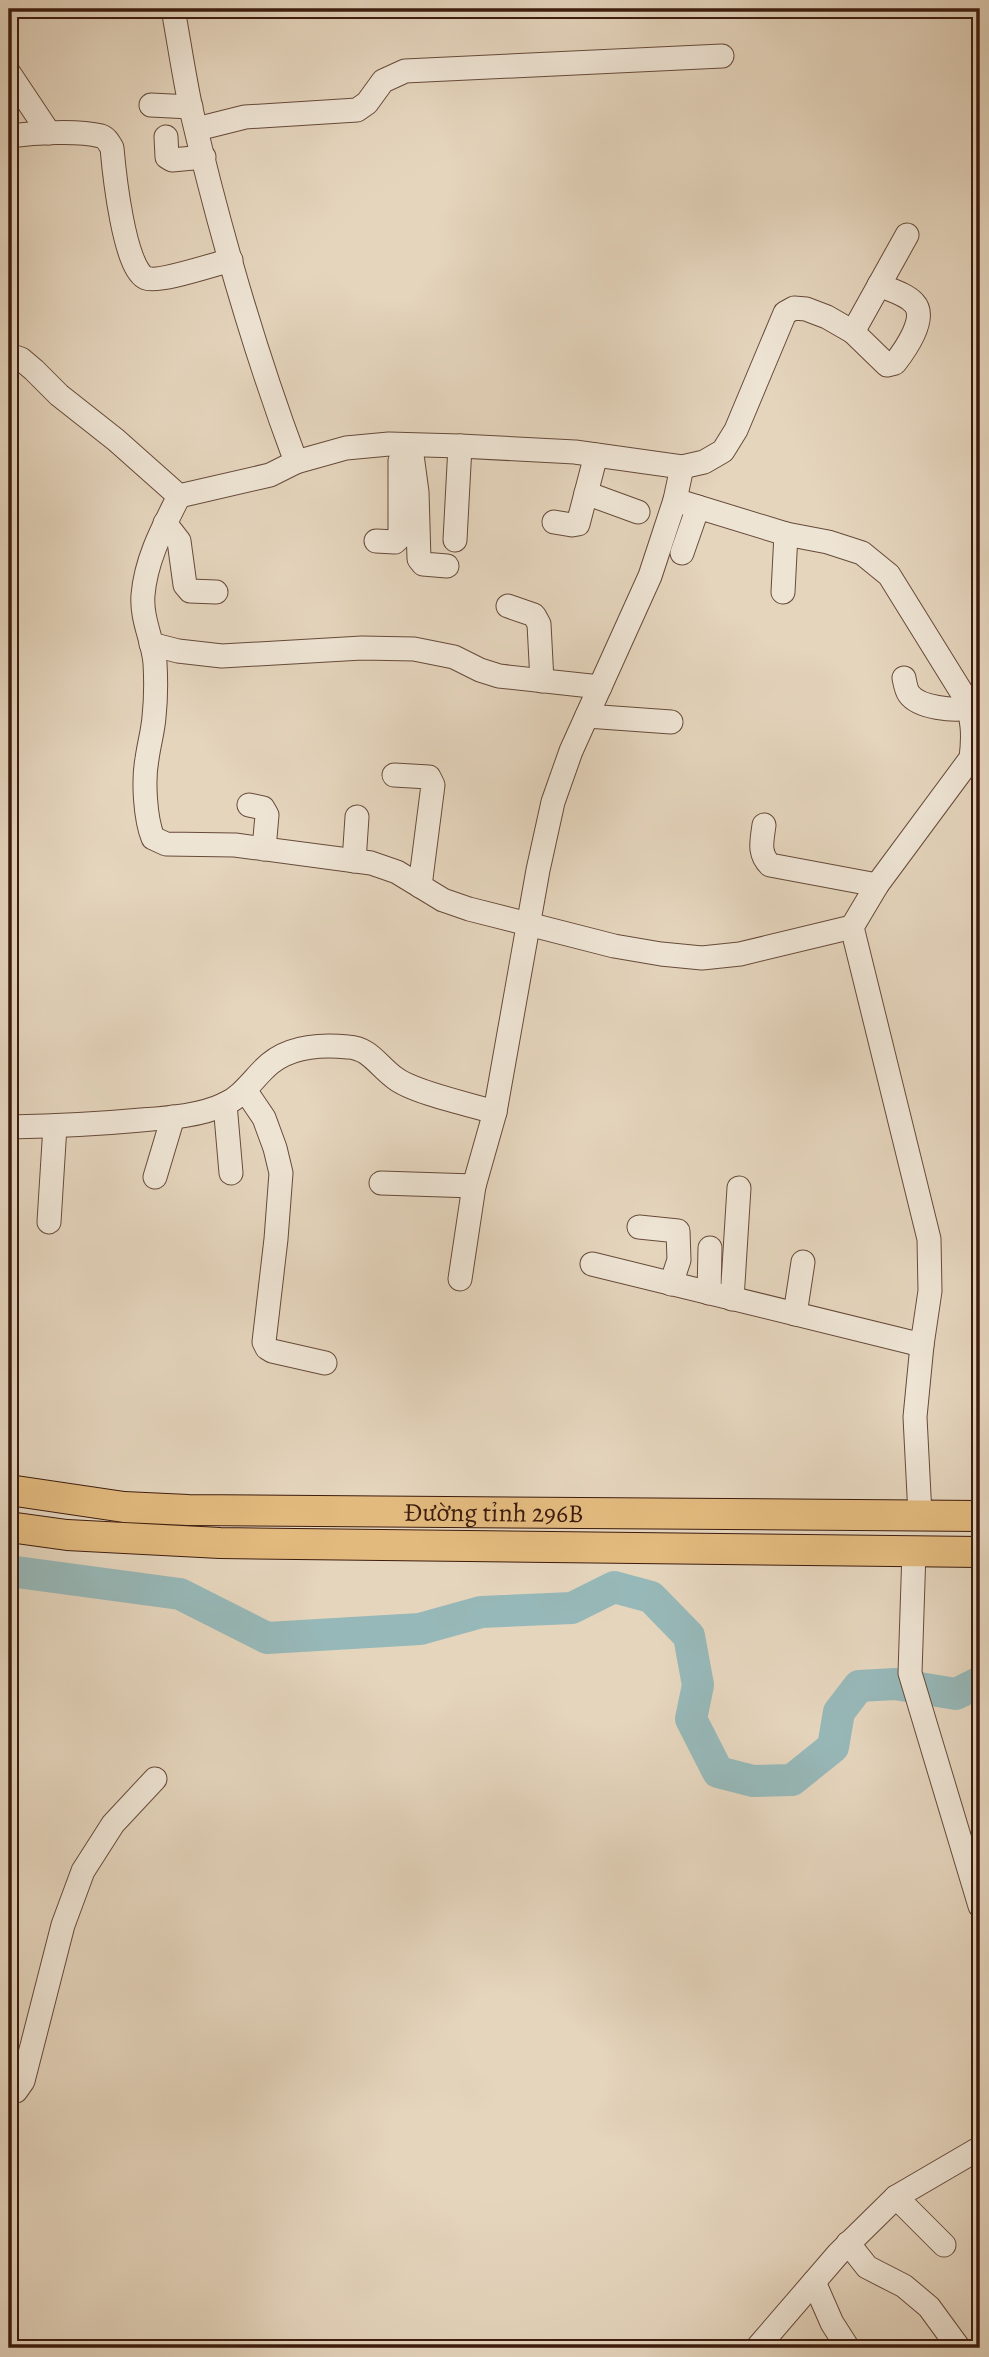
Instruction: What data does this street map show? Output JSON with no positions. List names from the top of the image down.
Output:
{
  "streets": {
    "main road": ["Đường tỉnh 296B"]
  }
}
